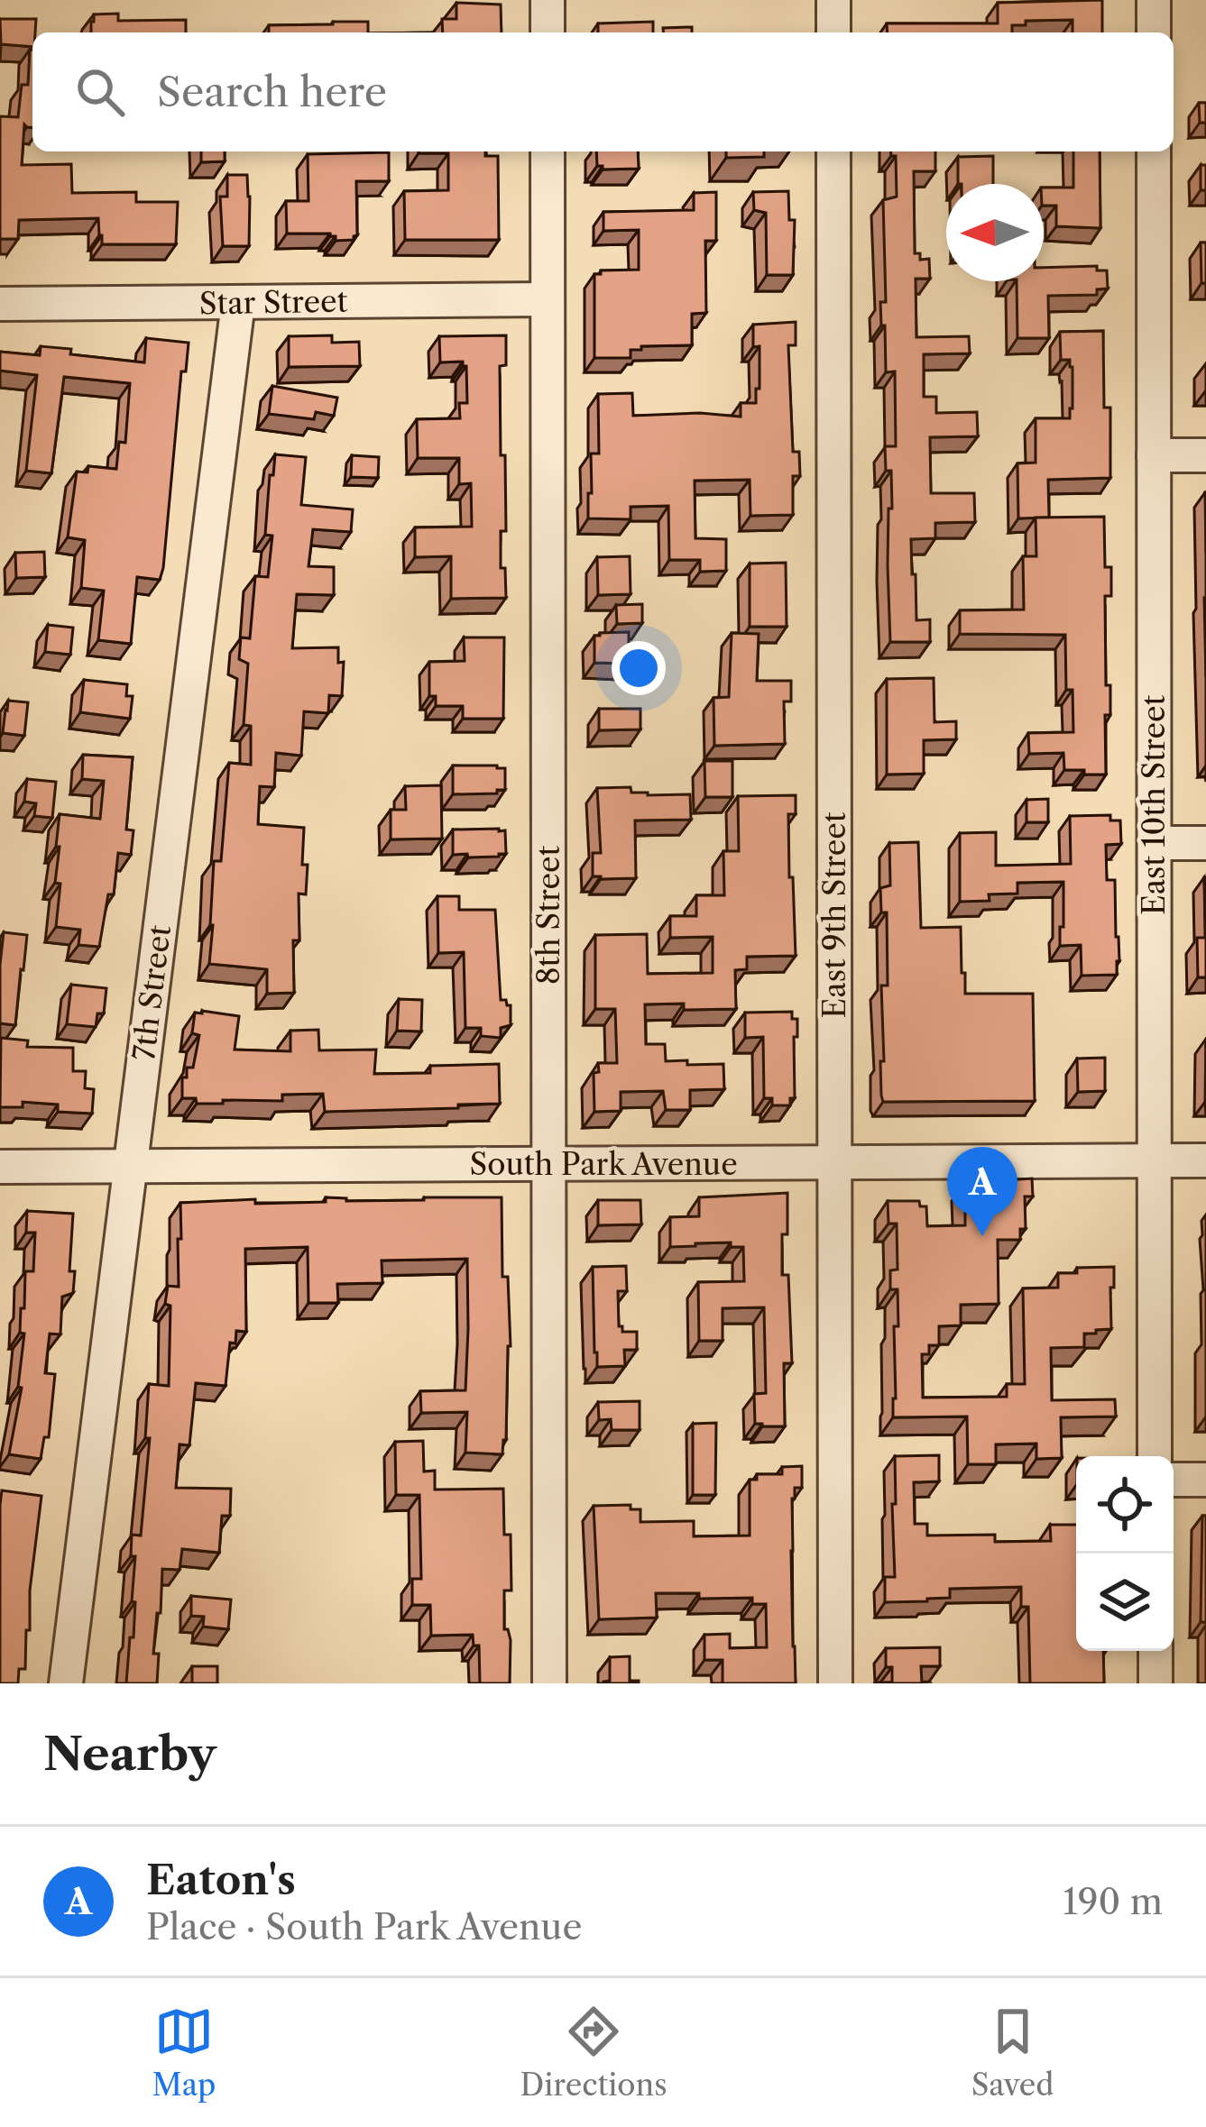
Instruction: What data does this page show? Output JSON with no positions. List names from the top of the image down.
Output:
{
  "streets": {
    "street": [
      "Star Street",
      "East 10th Street",
      "8th Street",
      "East 9th Street",
      "7th Street",
      "South Park Avenue"
    ]
  },
  "crossings": [
    ["Star Street", "8th Street"],
    ["Star Street", "7th Street"],
    ["East 10th Street", "South Park Avenue"],
    ["8th Street", "South Park Avenue"],
    ["East 9th Street", "South Park Avenue"],
    ["7th Street", "South Park Avenue"]
  ],
  "north": "left",
  "page": {
    "search": "Search here",
    "pins": "A",
    "heading": "Nearby",
    "list": [
      {
        "mark": "A",
        "name": "Eaton's",
        "note": "Place · South Park Avenue",
        "value": "190 m"
      }
    ],
    "nav": ["Map", "Directions", "Saved"]
  }
}
